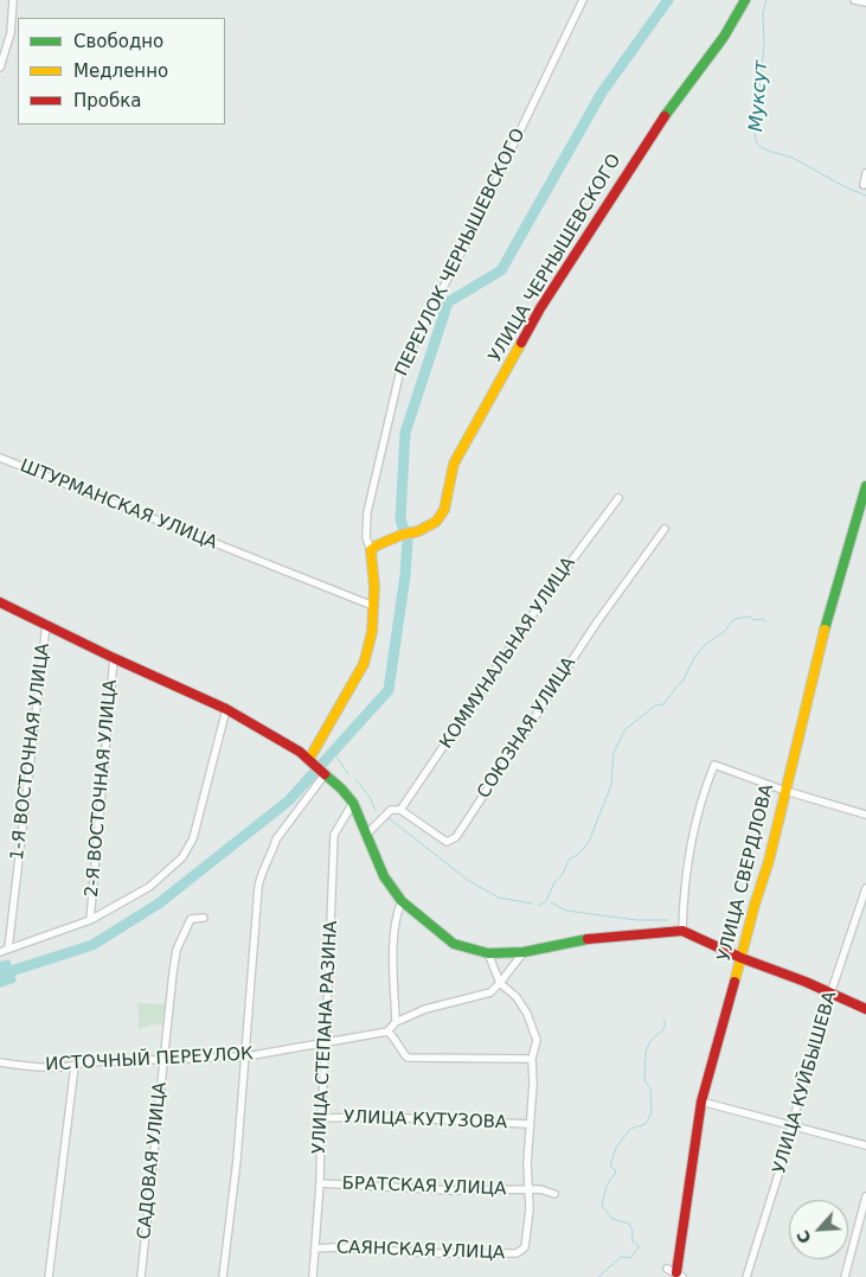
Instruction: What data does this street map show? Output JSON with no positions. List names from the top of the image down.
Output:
{
  "streets": {
    "street": [
      "ПЕРЕУЛОК ЧЕРНЫШЕВСКОГО",
      "УЛИЦА ЧЕРНЫШЕВСКОГО",
      "ШТУРМАНСКАЯ УЛИЦА",
      "КОММУНАЛЬНАЯ УЛИЦА",
      "СОЮЗНАЯ УЛИЦА",
      "1-Я ВОСТОЧНАЯ УЛИЦА",
      "2-Я ВОСТОЧНАЯ УЛИЦА",
      "УЛИЦА СВЕРДЛОВА",
      "УЛИЦА СТЕПАНА РАЗИНА",
      "ИСТОЧНЫЙ ПЕРЕУЛОК",
      "УЛИЦА КУЙБЫШЕВА",
      "УЛИЦА КУТУЗОВА",
      "САДОВАЯ УЛИЦА",
      "БРАТСКАЯ УЛИЦА",
      "САЯНСКАЯ УЛИЦА"
    ]
  },
  "crossings": [
    ["ПЕРЕУЛОК ЧЕРНЫШЕВСКОГО", "УЛИЦА ЧЕРНЫШЕВСКОГО"],
    ["КОММУНАЛЬНАЯ УЛИЦА", "СОЮЗНАЯ УЛИЦА"],
    ["УЛИЦА СТЕПАНА РАЗИНА", "ИСТОЧНЫЙ ПЕРЕУЛОК"],
    ["УЛИЦА СТЕПАНА РАЗИНА", "УЛИЦА КУТУЗОВА"],
    ["УЛИЦА СТЕПАНА РАЗИНА", "БРАТСКАЯ УЛИЦА"],
    ["УЛИЦА СТЕПАНА РАЗИНА", "САЯНСКАЯ УЛИЦА"],
    ["ИСТОЧНЫЙ ПЕРЕУЛОК", "САДОВАЯ УЛИЦА"],
    ["БРАТСКАЯ УЛИЦА", "САЯНСКАЯ УЛИЦА"]
  ],
  "water": ["Муксут"],
  "legend": ["Свободно", "Медленно", "Пробка"],
  "north": "bottom left"
}
